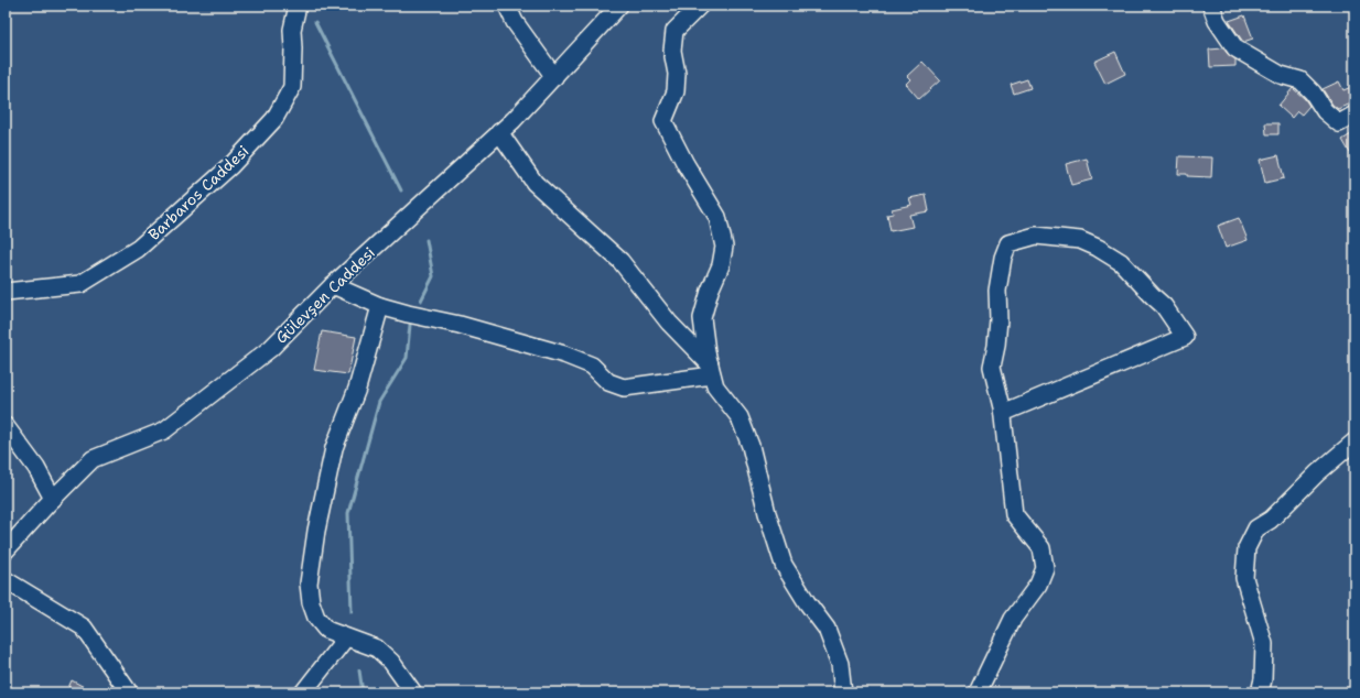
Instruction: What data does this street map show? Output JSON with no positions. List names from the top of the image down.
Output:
{
  "streets": {
    "street": ["Barbaros Caddesi", "Gülevşen Caddesi"]
  }
}
